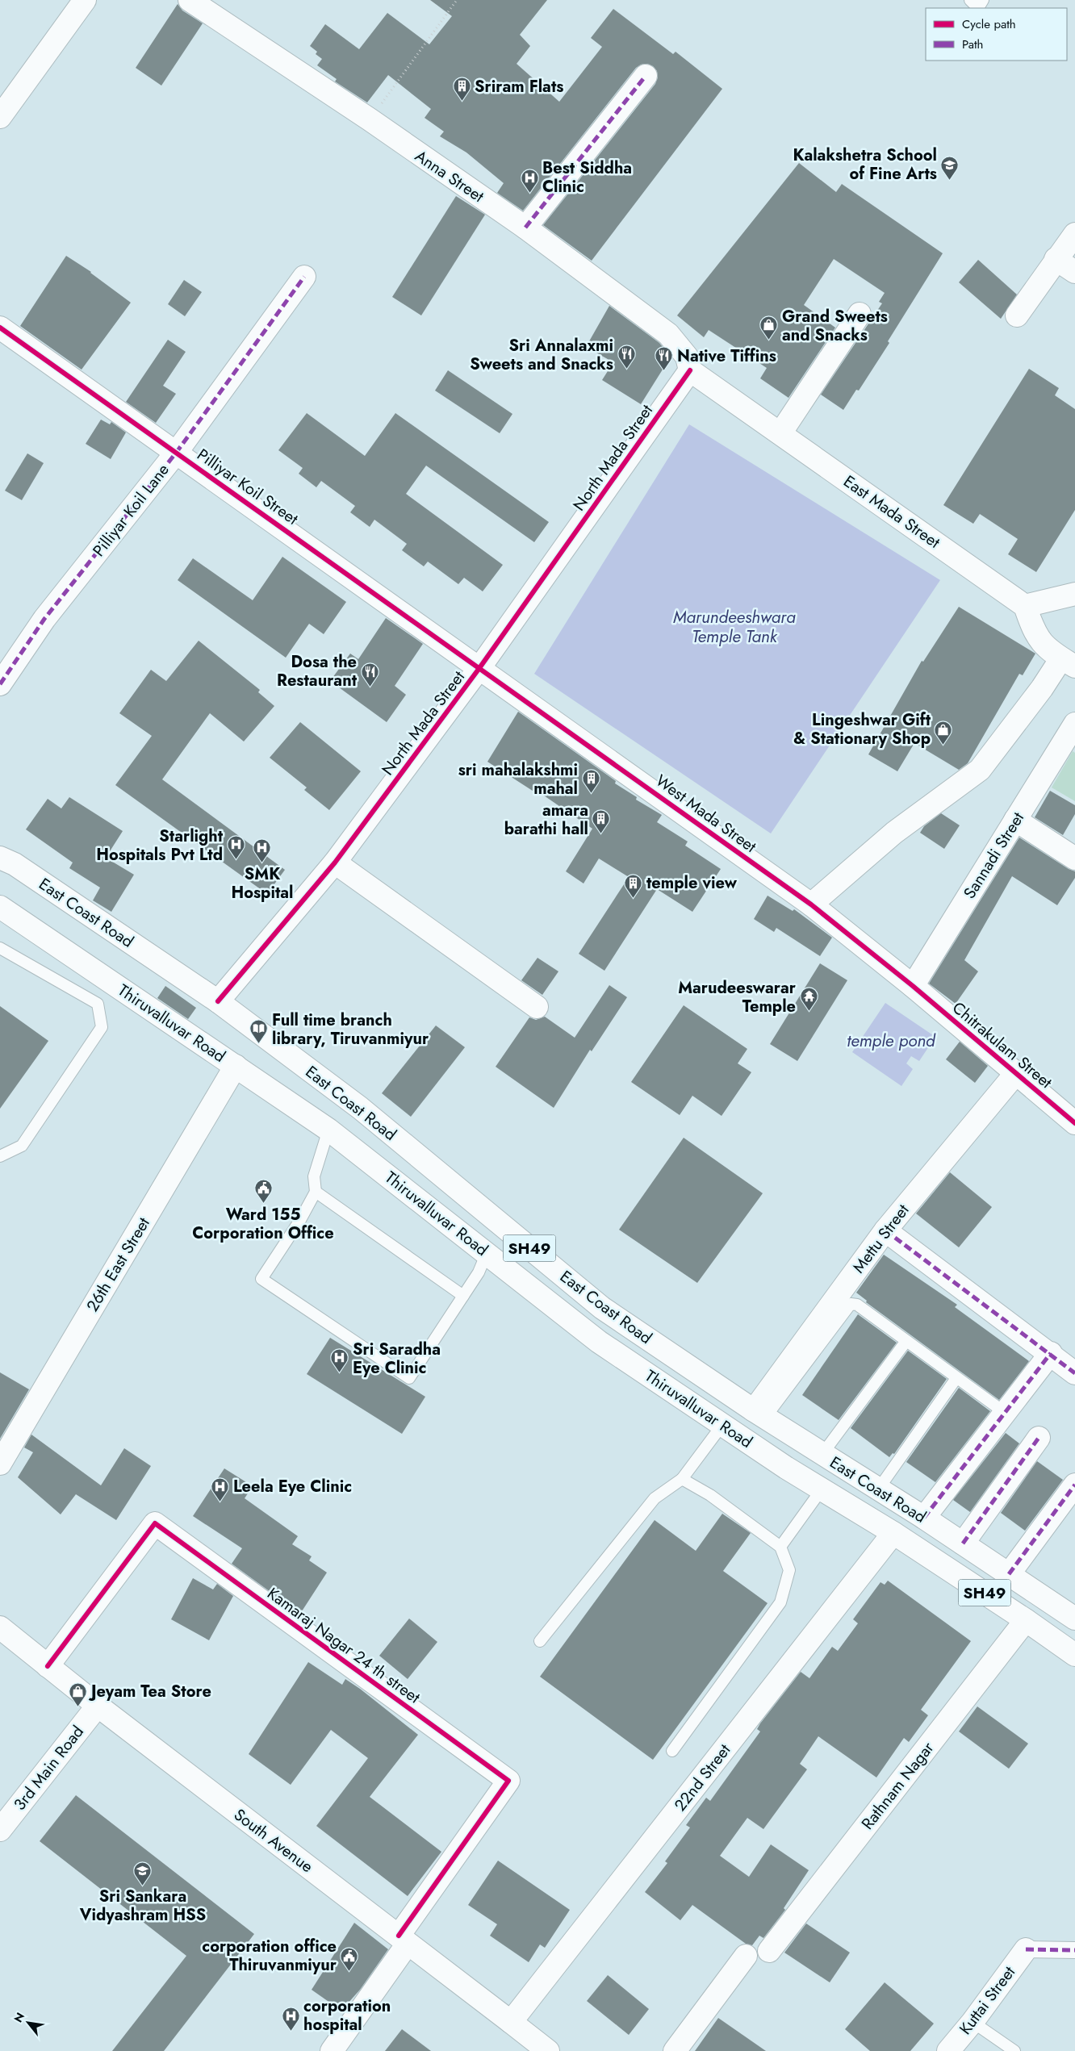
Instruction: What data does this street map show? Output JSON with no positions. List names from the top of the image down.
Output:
{
  "streets": {
    "street": [
      "Anna Street",
      "North Mada Street",
      "Pilliyar Koil Street",
      "Pilliyar Koil Lane",
      "East Mada Street",
      "West Mada Street",
      "Sannadi Street",
      "East Coast Road",
      "Thiruvalluvar Road",
      "Chitrakulam Street",
      "Mettu Street",
      "SH49",
      "26th East Street",
      "Kamaraj Nagar 24 th street",
      "3rd Main Road",
      "22nd Street",
      "Rathnam Nagar",
      "South Avenue",
      "Kuttai Street"
    ]
  },
  "crossings": [
    ["Anna Street", "North Mada Street"],
    ["Anna Street", "East Mada Street"],
    ["North Mada Street", "Pilliyar Koil Street"],
    ["North Mada Street", "East Mada Street"],
    ["North Mada Street", "West Mada Street"],
    ["North Mada Street", "East Coast Road"],
    ["Pilliyar Koil Street", "Pilliyar Koil Lane"],
    ["Pilliyar Koil Street", "West Mada Street"],
    ["West Mada Street", "Sannadi Street"],
    ["West Mada Street", "Chitrakulam Street"],
    ["Sannadi Street", "Chitrakulam Street"],
    ["East Coast Road", "Thiruvalluvar Road"],
    ["East Coast Road", "Mettu Street"],
    ["East Coast Road", "22nd Street"],
    ["East Coast Road", "Rathnam Nagar"],
    ["Thiruvalluvar Road", "26th East Street"],
    ["Thiruvalluvar Road", "22nd Street"],
    ["Chitrakulam Street", "Mettu Street"],
    ["Kamaraj Nagar 24 th street", "South Avenue"],
    ["3rd Main Road", "South Avenue"],
    ["22nd Street", "South Avenue"]
  ],
  "water": ["Marundeeshwara Temple Tank", "temple pond"],
  "places": {
    "building": [
      "Sriram Flats",
      "sri mahalakshmi mahal",
      "amara barathi hall",
      "temple view"
    ],
    "school or university": ["Kalakshetra School of Fine Arts", "Sri Sankara Vidyashram HSS"],
    "hospital": [
      "Best Siddha Clinic",
      "Starlight Hospitals Pvt Ltd",
      "SMK Hospital",
      "Sri Saradha Eye Clinic",
      "Leela Eye Clinic",
      "corporation hospital"
    ],
    "shop": ["Grand Sweets and Snacks", "Lingeshwar Gift & Stationary Shop", "Jeyam Tea Store"],
    "restaurant": ["Sri Annalaxmi Sweets and Snacks", "Native Tiffins", "Dosa the Restaurant"],
    "temple": ["Marudeeswarar Temple"],
    "library": ["Full time branch library, Tiruvanmiyur"],
    "public building": ["Ward 155 Corporation Office", "corporation office Thiruvanmiyur"]
  },
  "legend": ["Cycle path", "Path"],
  "north": "top left"
}
